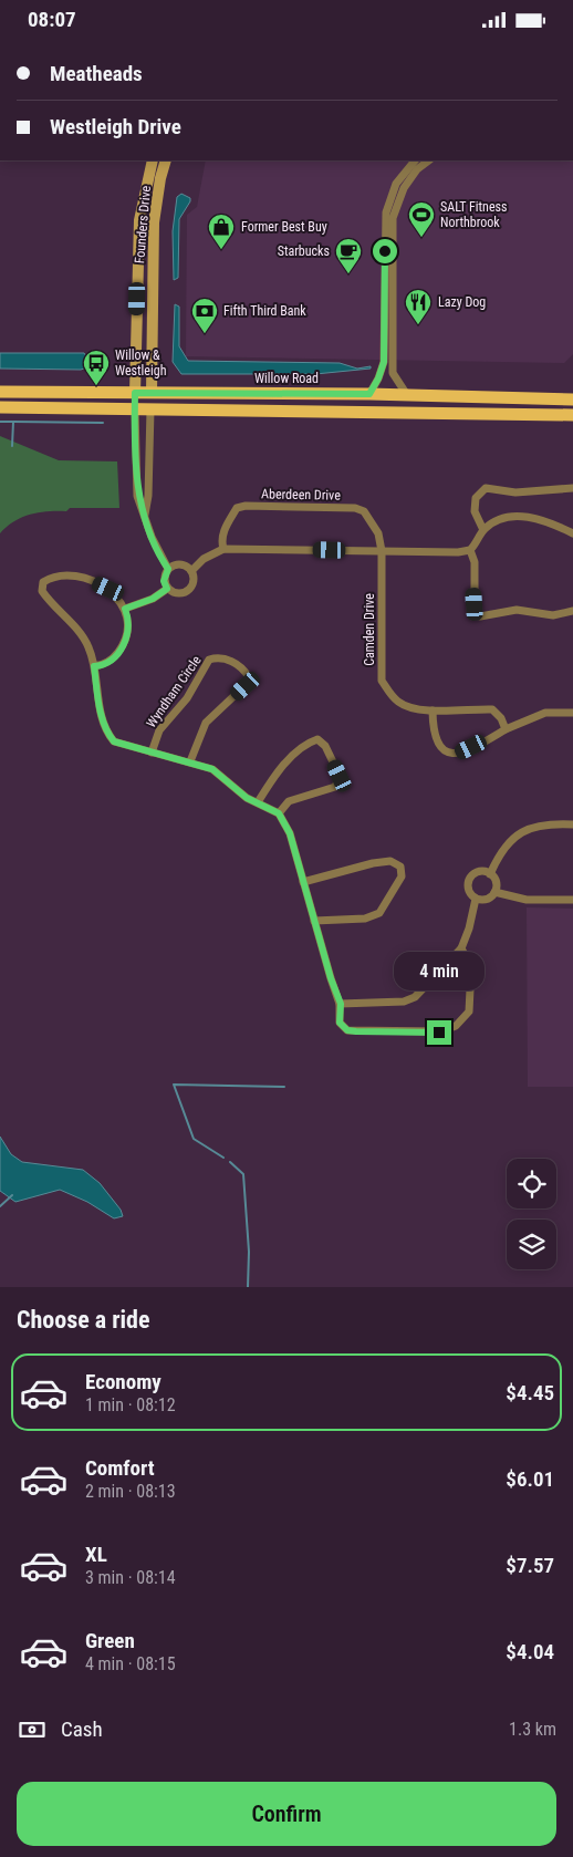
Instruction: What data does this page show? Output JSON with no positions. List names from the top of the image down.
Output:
{
  "streets": {
    "main road": ["Founders Drive", "Willow Road"],
    "street": ["Aberdeen Drive", "Camden Drive", "Wyndham Circle"]
  },
  "crossings": [
    ["Founders Drive", "Willow Road"],
    ["Aberdeen Drive", "Camden Drive"]
  ],
  "places": {
    "sports": ["SALT Fitness Northbrook"],
    "shop": ["Former Best Buy"],
    "cafe": ["Starbucks"],
    "restaurant": ["Lazy Dog"],
    "bank": ["Fifth Third Bank"],
    "bus stop": ["Willow & Westleigh"]
  },
  "page": {
    "status": "08:07",
    "banner": ["Meatheads", "Westleigh Drive"],
    "bubble": "4 min",
    "heading": "Choose a ride",
    "list": [
      {
        "name": "Economy",
        "note": "1 min · 08:12",
        "value": "$4.45"
      },
      {
        "name": "Comfort",
        "note": "2 min · 08:13",
        "value": "$6.01"
      },
      {
        "name": "XL",
        "note": "3 min · 08:14",
        "value": "$7.57"
      },
      {
        "name": "Green",
        "note": "4 min · 08:15",
        "value": "$4.04"
      }
    ],
    "pay": ["Cash", "1.3 km"],
    "buttons": "Confirm"
  }
}
